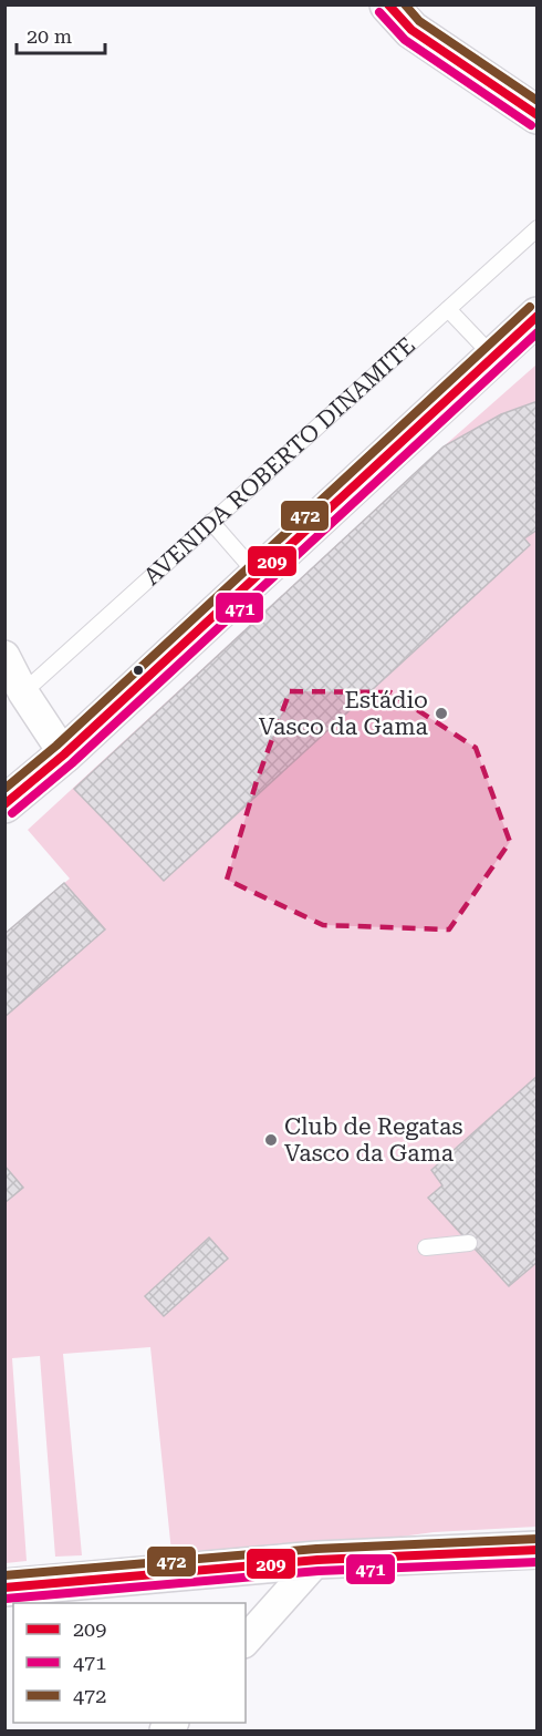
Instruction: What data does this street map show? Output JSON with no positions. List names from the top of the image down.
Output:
{
  "streets": {
    "lane": ["AVENIDA ROBERTO DINAMITE"]
  },
  "places": ["Estádio Vasco da Gama", "Club de Regatas Vasco da Gama"],
  "lines": ["transit line 209", "transit line 472", "transit line 471"],
  "legend": ["209", "471", "472"],
  "scale_bar": "20 m"
}
